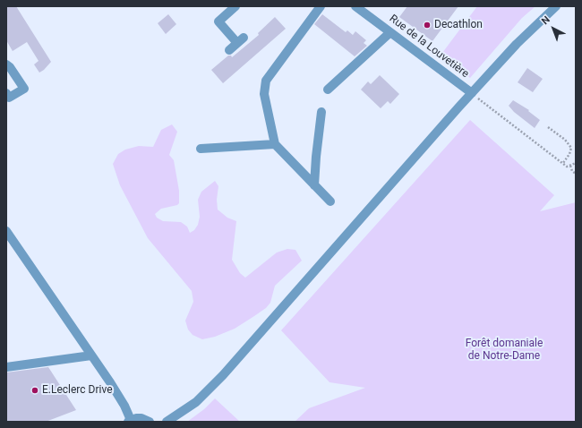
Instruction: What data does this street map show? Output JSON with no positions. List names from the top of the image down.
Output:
{
  "streets": {
    "street": ["Rue de la Louvetière"]
  },
  "parks": ["Forêt domaniale de Notre-Dame"],
  "places": ["Decathlon", "E.Leclerc Drive"],
  "north": "top left"
}
